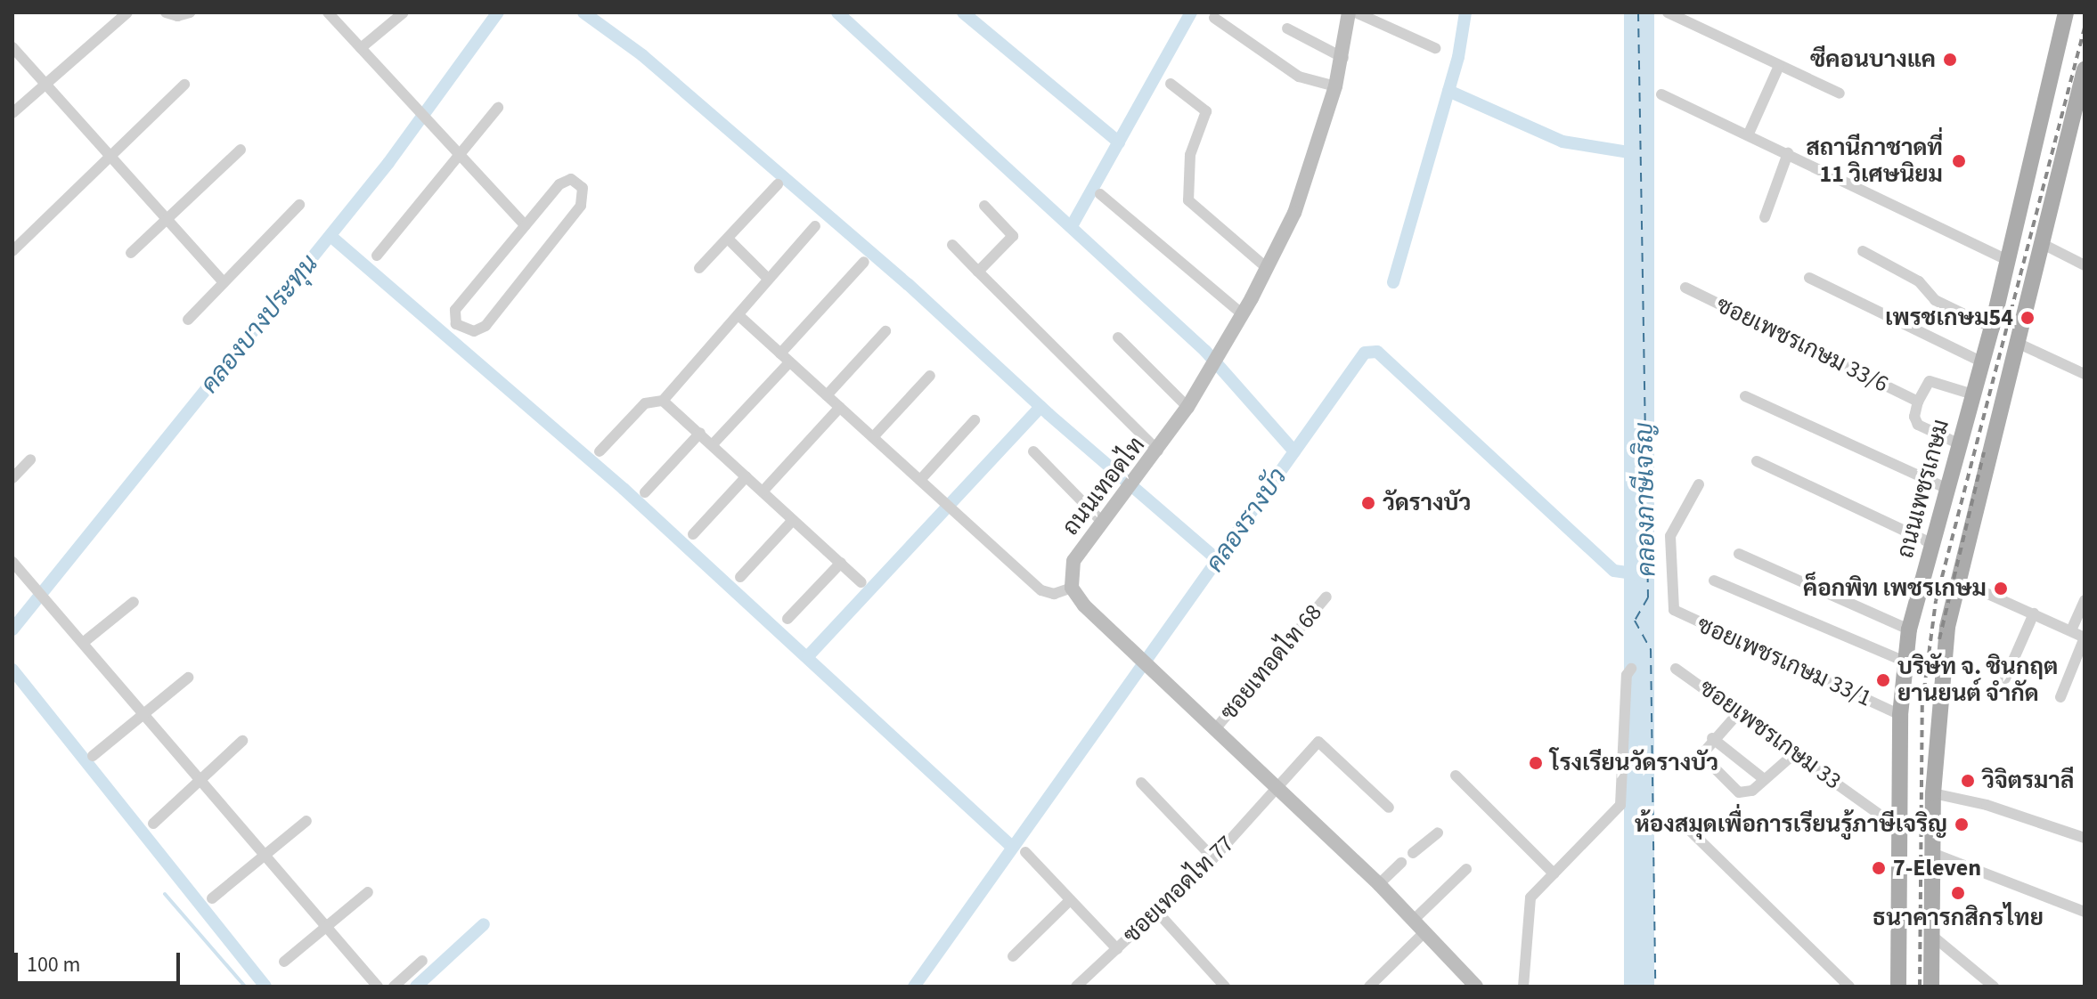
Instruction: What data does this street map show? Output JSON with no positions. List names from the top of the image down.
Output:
{
  "streets": {
    "main road": ["ถนนเทอดไท", "ถนนเพชรเกษม"],
    "street": [
      "ซอยเพชรเกษม 33/6",
      "ซอยเพชรเกษม 33/1",
      "ซอยเทอดไท 68",
      "ซอยเพชรเกษม 33",
      "ซอยเทอดไท 77"
    ]
  },
  "crossings": [
    ["ถนนเพชรเกษม", "ซอยเพชรเกษม 33/1"],
    ["ถนนเพชรเกษม", "ซอยเพชรเกษม 33"]
  ],
  "water": ["คลองบางประทุน", "คลองภาษีเจริญ", "คลองรางบัว"],
  "places": [
    "ซีคอนบางแค",
    "สถานีกาชาดที่ 11 วิเศษนิยม",
    "เพรชเกษม54",
    "วัดรางบัว",
    "ค็อกพิท เพชรเกษม",
    "บริษัท จ. ชินกฤต ยานยนต์ จำกัด",
    "โรงเรียนวัดรางบัว",
    "วิจิตรมาลี",
    "ห้องสมุดเพื่อการเรียนรู้ภาษีเจริญ",
    "7-Eleven",
    "ธนาคารกสิกรไทย"
  ],
  "scale_bar": "100 m"
}
